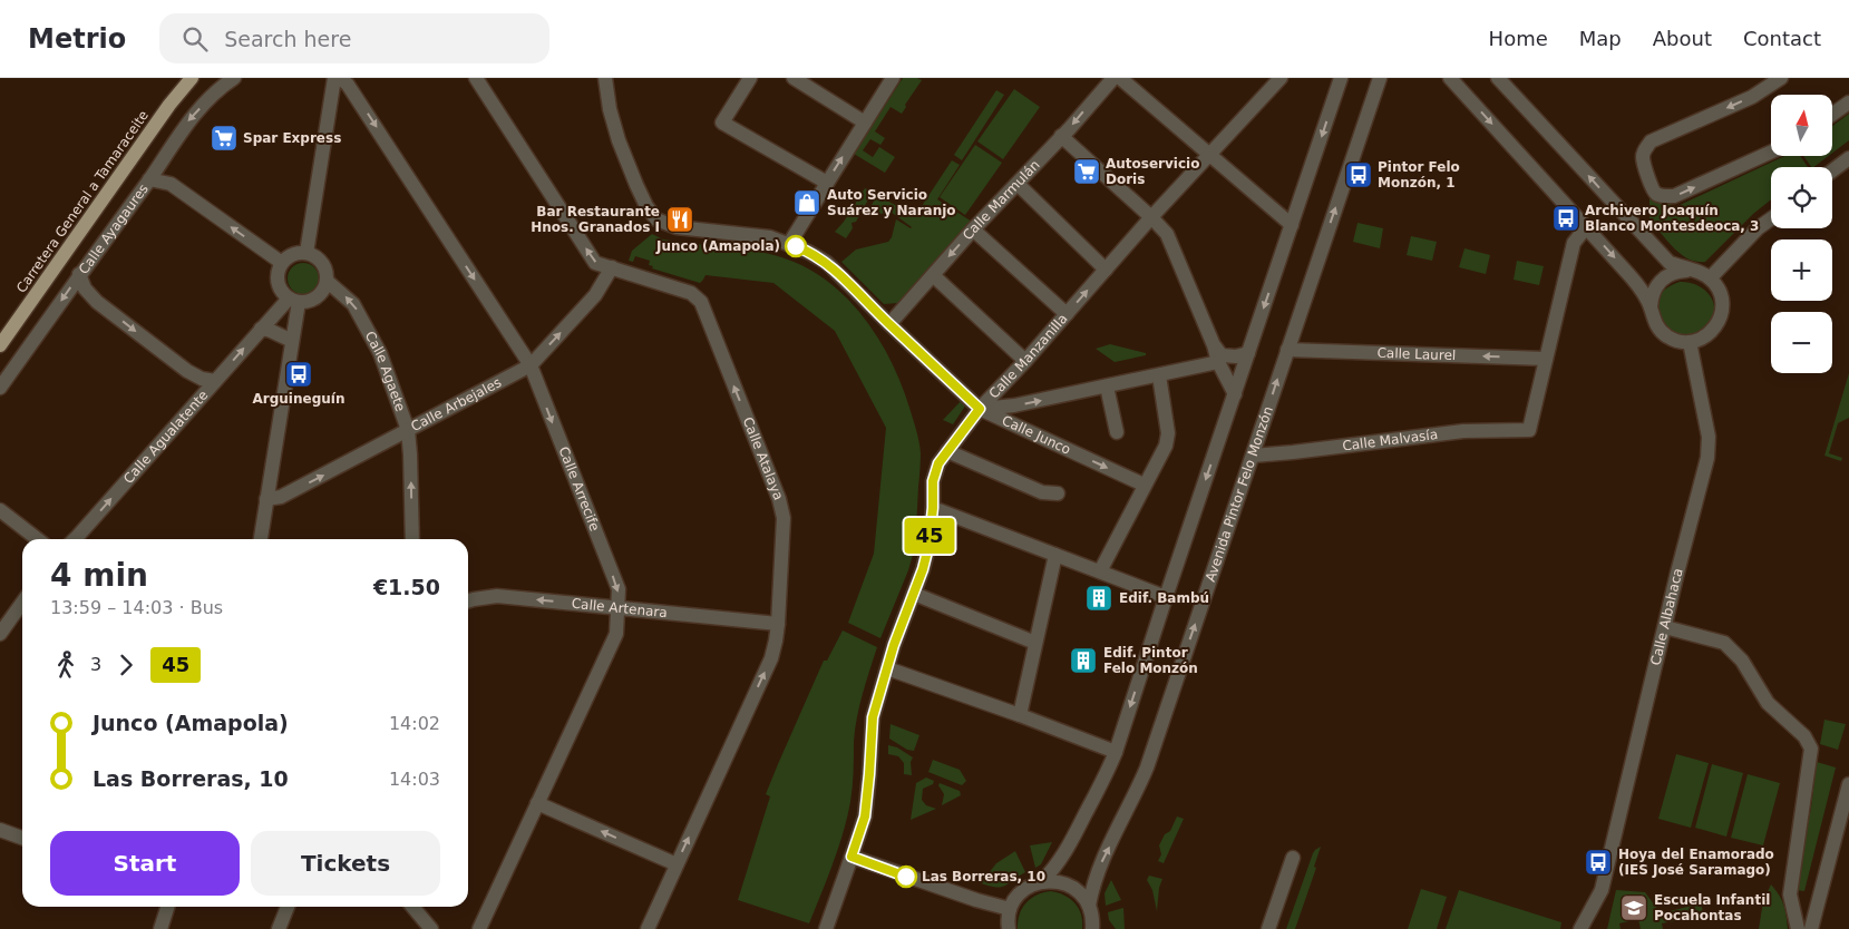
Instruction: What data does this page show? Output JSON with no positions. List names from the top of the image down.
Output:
{
  "streets": {
    "main road": ["Carretera General a Tamaraceite"],
    "street": [
      "Calle Marmulán",
      "Calle Ayagaures",
      "Calle Laurel",
      "Calle Manzanilla",
      "Calle Agaete",
      "Calle Arbejales",
      "Calle Junco",
      "Calle Agualatente",
      "Calle Malvasía",
      "Calle Atalaya",
      "Calle Arrecife",
      "Avenida Pintor Felo Monzón",
      "Calle Artenara",
      "Calle Albahaca"
    ]
  },
  "crossings": [
    ["Calle Marmulán", "Calle Junco"],
    ["Calle Laurel", "Calle Malvasía"],
    ["Calle Laurel", "Avenida Pintor Felo Monzón"],
    ["Calle Manzanilla", "Calle Junco"],
    ["Calle Agaete", "Calle Arbejales"],
    ["Calle Agaete", "Calle Agualatente"],
    ["Calle Arbejales", "Calle Atalaya"],
    ["Calle Arbejales", "Calle Arrecife"],
    ["Calle Malvasía", "Avenida Pintor Felo Monzón"],
    ["Calle Atalaya", "Calle Artenara"],
    ["Calle Arrecife", "Calle Artenara"]
  ],
  "one_way": [
    "Calle Marmulán",
    "Calle Ayagaures",
    "Calle Laurel",
    "Calle Agaete",
    "Calle Arbejales",
    "Calle Agualatente",
    "Calle Atalaya",
    "Calle Arrecife",
    "Calle Artenara"
  ],
  "places": {
    "supermarket": ["Spar Express", "Autoservicio Doris"],
    "bus stop": [
      "Pintor Felo Monzón, 1",
      "Archivero Joaquín Blanco Montesdeoca, 3",
      "Arguineguín",
      "Hoya del Enamorado (IES José Saramago)"
    ],
    "shop": ["Auto Servicio Suárez y Naranjo"],
    "restaurant": ["Bar Restaurante Hnos. Granados I"],
    "other": ["Junco (Amapola)", "Las Borreras, 10"],
    "building": ["Edif. Bambú", "Edif. Pintor Felo Monzón"],
    "school or university": ["Escuela Infantil Pocahontas"]
  },
  "lines": ["bus line 45"],
  "north": "top",
  "page": {
    "header": "Metrio",
    "search": "Search here",
    "nav": [
      "Home",
      "Map",
      "About",
      "Contact"
    ],
    "on_map": "45",
    "map_buttons": ["+", "−"],
    "heading": ["4 min", "13:59 – 14:03 · Bus", "€1.50"],
    "legs": ["3", "45"],
    "list": [
      {
        "name": "Junco (Amapola)",
        "value": "14:02"
      },
      {
        "name": "Las Borreras, 10",
        "value": "14:03"
      }
    ],
    "buttons": ["Start", "Tickets"]
  }
}
